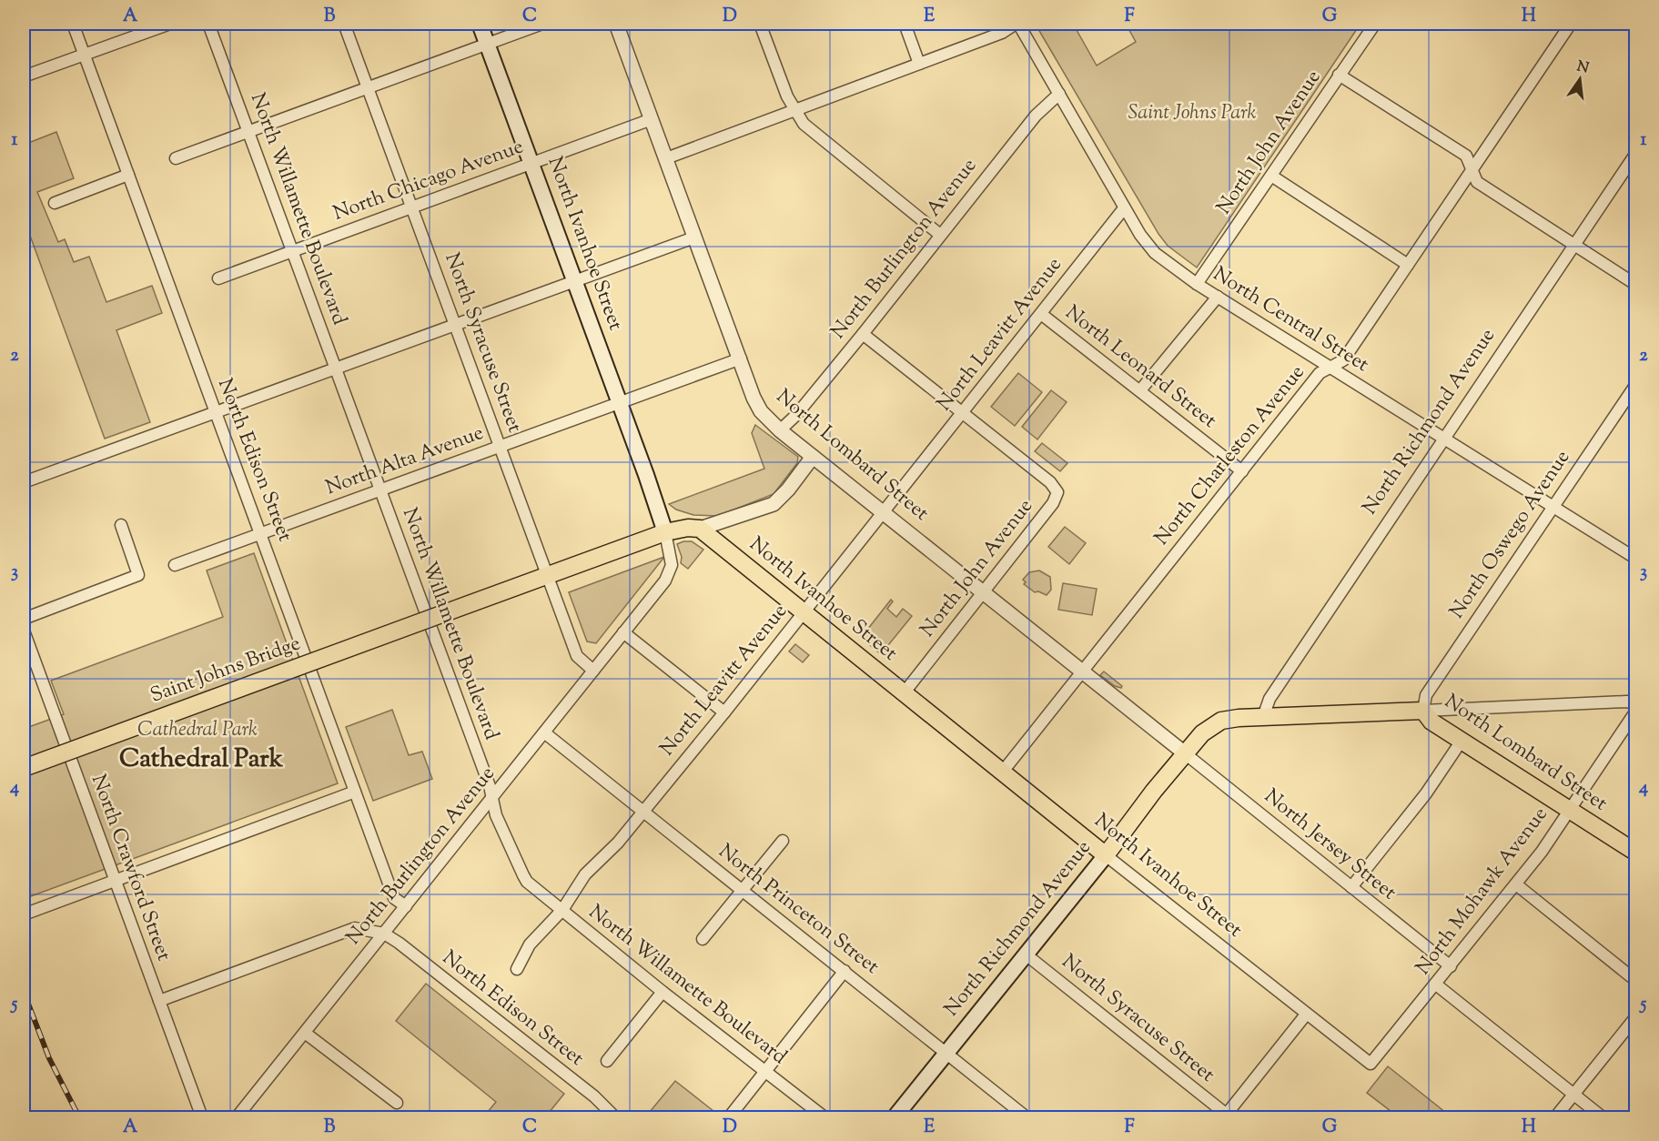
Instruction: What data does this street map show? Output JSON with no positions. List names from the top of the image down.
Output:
{
  "streets": {
    "main road": [
      "North Ivanhoe Street",
      "North Richmond Avenue",
      "North Lombard Street",
      "Saint Johns Bridge"
    ],
    "street": [
      "North John Avenue",
      "North Chicago Avenue",
      "North Willamette Boulevard",
      "North Burlington Avenue",
      "North Central Street",
      "North Leavitt Avenue",
      "North Syracuse Street",
      "North Leonard Street",
      "North Charleston Avenue",
      "North Edison Street",
      "North Alta Avenue",
      "North Oswego Avenue",
      "North Jersey Street",
      "North Crawford Street",
      "North Mohawk Avenue",
      "North Princeton Street"
    ]
  },
  "crossings": [
    ["North John Avenue", "North Ivanhoe Street"],
    ["North John Avenue", "North Central Street"],
    ["North John Avenue", "North Leavitt Avenue"],
    ["North John Avenue", "North Lombard Street"],
    ["North Chicago Avenue", "North Willamette Boulevard"],
    ["North Chicago Avenue", "North Ivanhoe Street"],
    ["North Chicago Avenue", "North Syracuse Street"],
    ["North Chicago Avenue", "North Lombard Street"],
    ["North Willamette Boulevard", "North Burlington Avenue"],
    ["North Willamette Boulevard", "North Leavitt Avenue"],
    ["North Willamette Boulevard", "North Alta Avenue"],
    ["North Ivanhoe Street", "North Burlington Avenue"],
    ["North Ivanhoe Street", "North Leavitt Avenue"],
    ["North Ivanhoe Street", "North Richmond Avenue"],
    ["North Ivanhoe Street", "North Charleston Avenue"],
    ["North Ivanhoe Street", "North Alta Avenue"],
    ["North Ivanhoe Street", "Saint Johns Bridge"],
    ["North Ivanhoe Street", "North Mohawk Avenue"],
    ["North Burlington Avenue", "North Central Street"],
    ["North Burlington Avenue", "North Syracuse Street"],
    ["North Burlington Avenue", "North Lombard Street"],
    ["North Burlington Avenue", "North Edison Street"],
    ["North Burlington Avenue", "Saint Johns Bridge"],
    ["North Burlington Avenue", "North Princeton Street"],
    ["North Central Street", "North Leavitt Avenue"],
    ["North Central Street", "North Richmond Avenue"],
    ["North Central Street", "North Charleston Avenue"],
    ["North Central Street", "North Oswego Avenue"],
    ["North Leavitt Avenue", "North Leonard Street"],
    ["North Leavitt Avenue", "North Lombard Street"],
    ["North Leavitt Avenue", "North Princeton Street"],
    ["North Syracuse Street", "North Richmond Avenue"],
    ["North Syracuse Street", "North Alta Avenue"],
    ["North Syracuse Street", "Saint Johns Bridge"],
    ["North Leonard Street", "North Charleston Avenue"],
    ["North Richmond Avenue", "North Lombard Street"],
    ["North Richmond Avenue", "North Jersey Street"],
    ["North Richmond Avenue", "North Princeton Street"],
    ["North Lombard Street", "North Charleston Avenue"],
    ["North Lombard Street", "North Alta Avenue"],
    ["North Lombard Street", "North Oswego Avenue"],
    ["North Lombard Street", "North Jersey Street"],
    ["North Lombard Street", "North Mohawk Avenue"],
    ["North Edison Street", "North Alta Avenue"],
    ["North Jersey Street", "North Mohawk Avenue"]
  ],
  "districts": ["Cathedral Park"],
  "parks": ["Saint Johns Park", "Cathedral Park"],
  "north": "top",
  "grid": {
    "columns": [
      "A",
      "B",
      "C",
      "D",
      "E",
      "F",
      "G",
      "H"
    ],
    "rows": [
      "1",
      "2",
      "3",
      "4",
      "5"
    ]
  }
}
